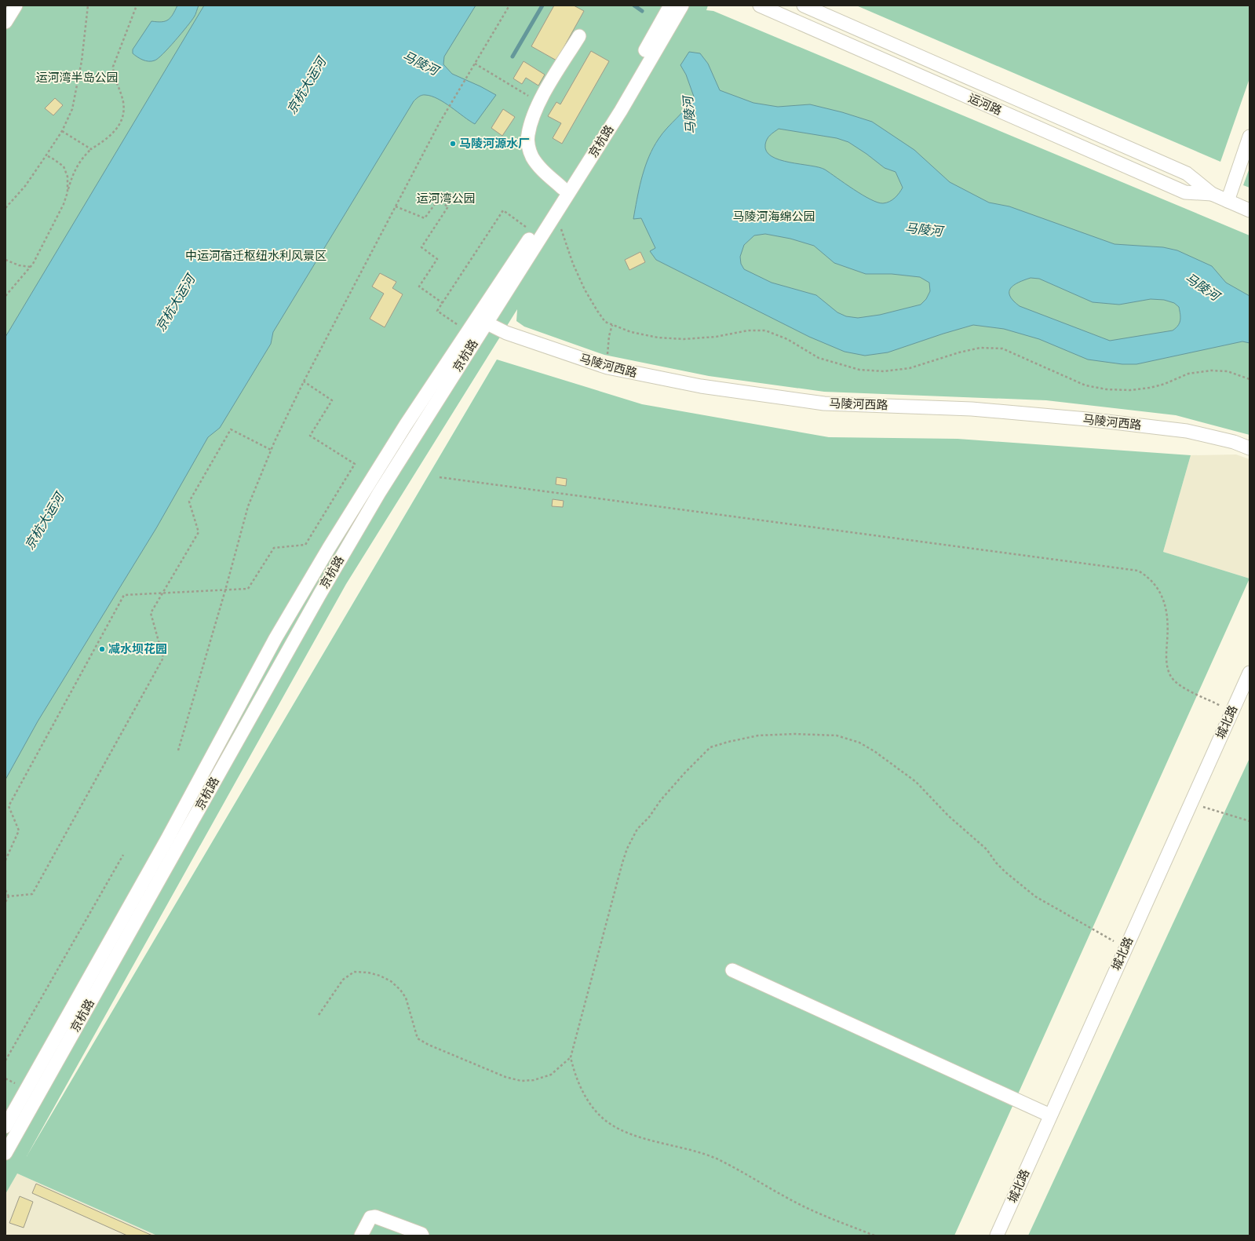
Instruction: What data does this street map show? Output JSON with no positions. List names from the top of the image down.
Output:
{
  "streets": {
    "street": [
      "运河路",
      "京杭路",
      "马陵河西路",
      "城北路"
    ]
  },
  "crossings": [
    ["京杭路", "马陵河西路"]
  ],
  "water": ["马陵河", "京杭大运河"],
  "parks": [
    "运河湾半岛公园",
    "运河湾公园",
    "马陵河海绵公园",
    "中运河宿迁枢纽水利风景区"
  ],
  "places": ["马陵河源水厂", "减水坝花园"]
}
